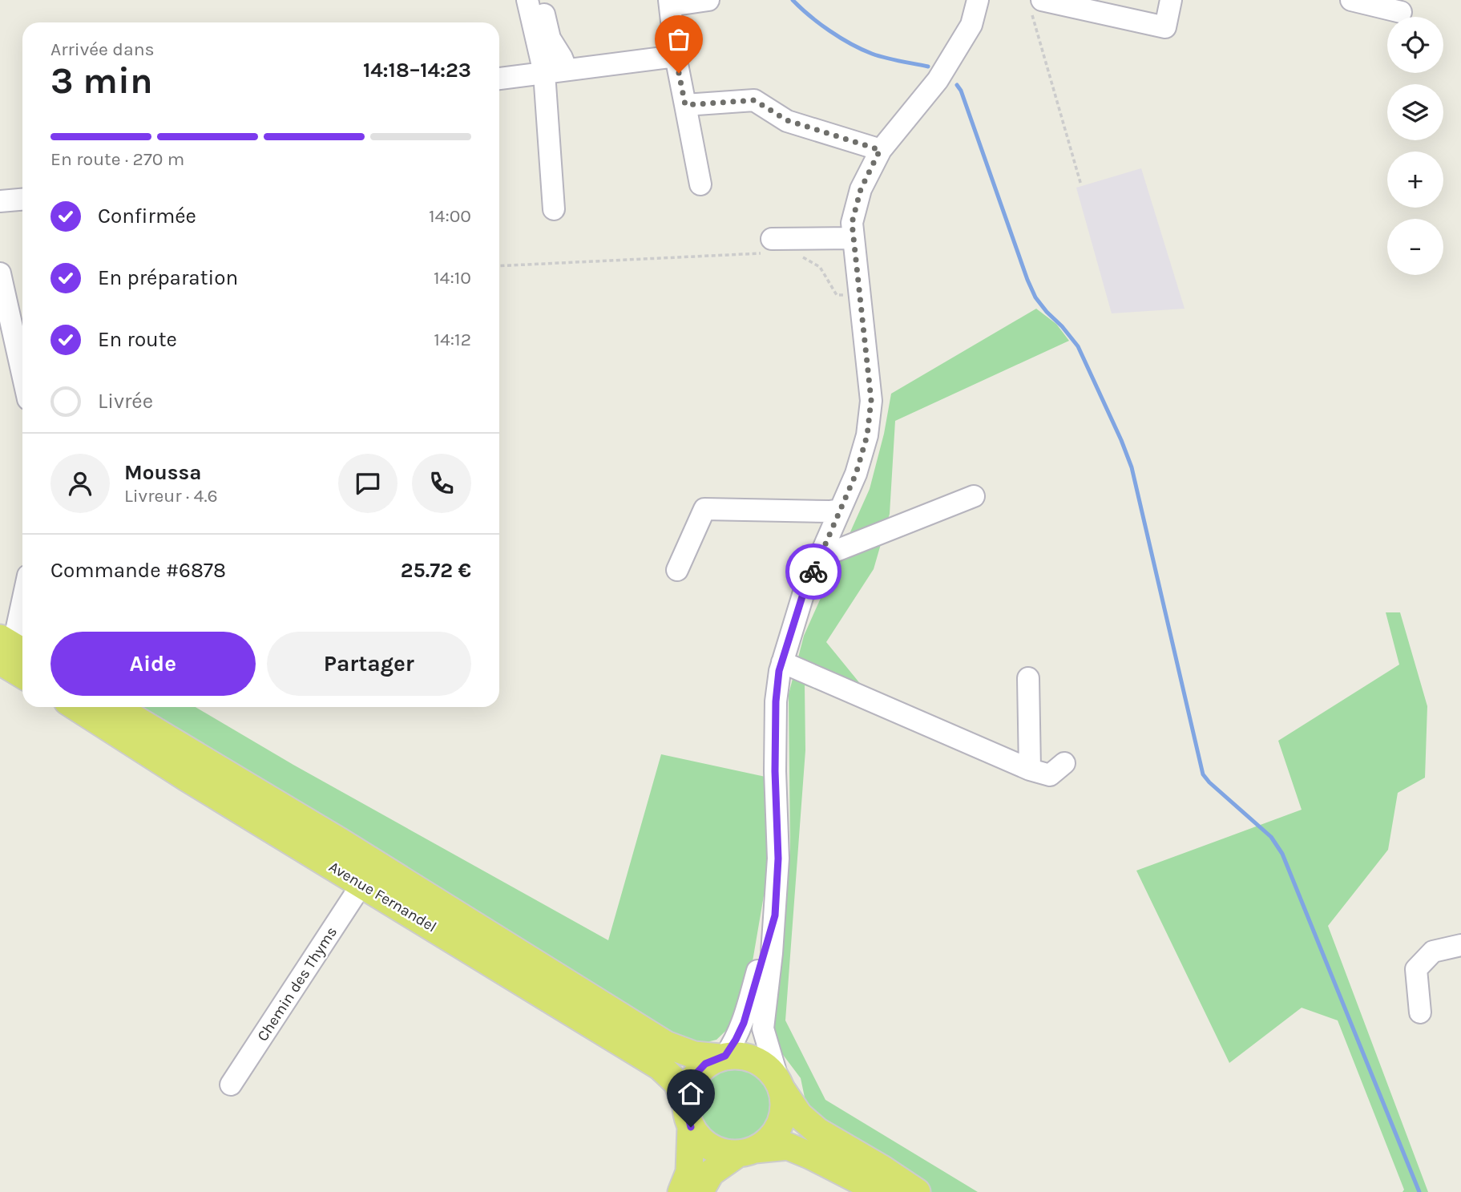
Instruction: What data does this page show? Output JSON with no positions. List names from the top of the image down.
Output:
{
  "streets": {
    "main road": ["Avenue Fernandel"],
    "street": ["Chemin des Thyms"]
  },
  "crossings": [
    ["Avenue Fernandel", "Chemin des Thyms"]
  ],
  "page": {
    "map_buttons": ["+", "−"],
    "heading": ["3 min", "Arrivée dans", "14:18–14:23"],
    "panel": [
      "Moussa",
      "Livreur · 4.6",
      "Commande #6878",
      "25.72 €"
    ],
    "bar": "En route · 270 m",
    "list": [
      ["Confirmée", "14:00"],
      ["En préparation", "14:10"],
      ["En route", "14:12"],
      "Livrée"
    ],
    "buttons": ["Aide", "Partager"]
  }
}
